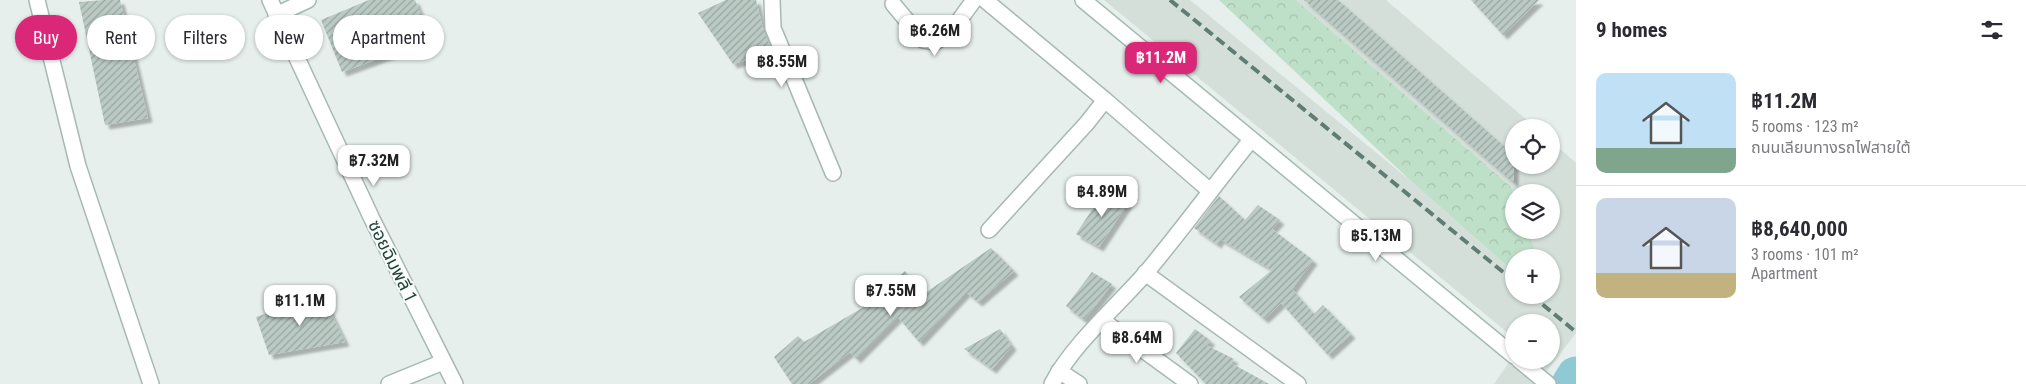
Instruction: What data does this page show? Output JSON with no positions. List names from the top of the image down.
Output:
{
  "streets": {
    "street": ["ซอยฉิมพลี 1"]
  },
  "page": {
    "heading": "9 homes",
    "price": [
      "฿6.26M",
      "฿11.2M",
      "฿8.55M",
      "฿7.32M",
      "฿4.89M",
      "฿5.13M",
      "฿7.55M",
      "฿11.1M",
      "฿8.64M"
    ],
    "chip": [
      "Buy",
      "Rent",
      "Filters",
      "New",
      "Apartment"
    ],
    "list": [
      {
        "name": "฿11.2M",
        "note": "5 rooms · 123 m² · ถนนเลียบทางรถไฟสายใต้"
      },
      {
        "name": "฿8,640,000",
        "note": "3 rooms · 101 m² · Apartment"
      }
    ],
    "map_buttons": ["+", "−"]
  }
}
